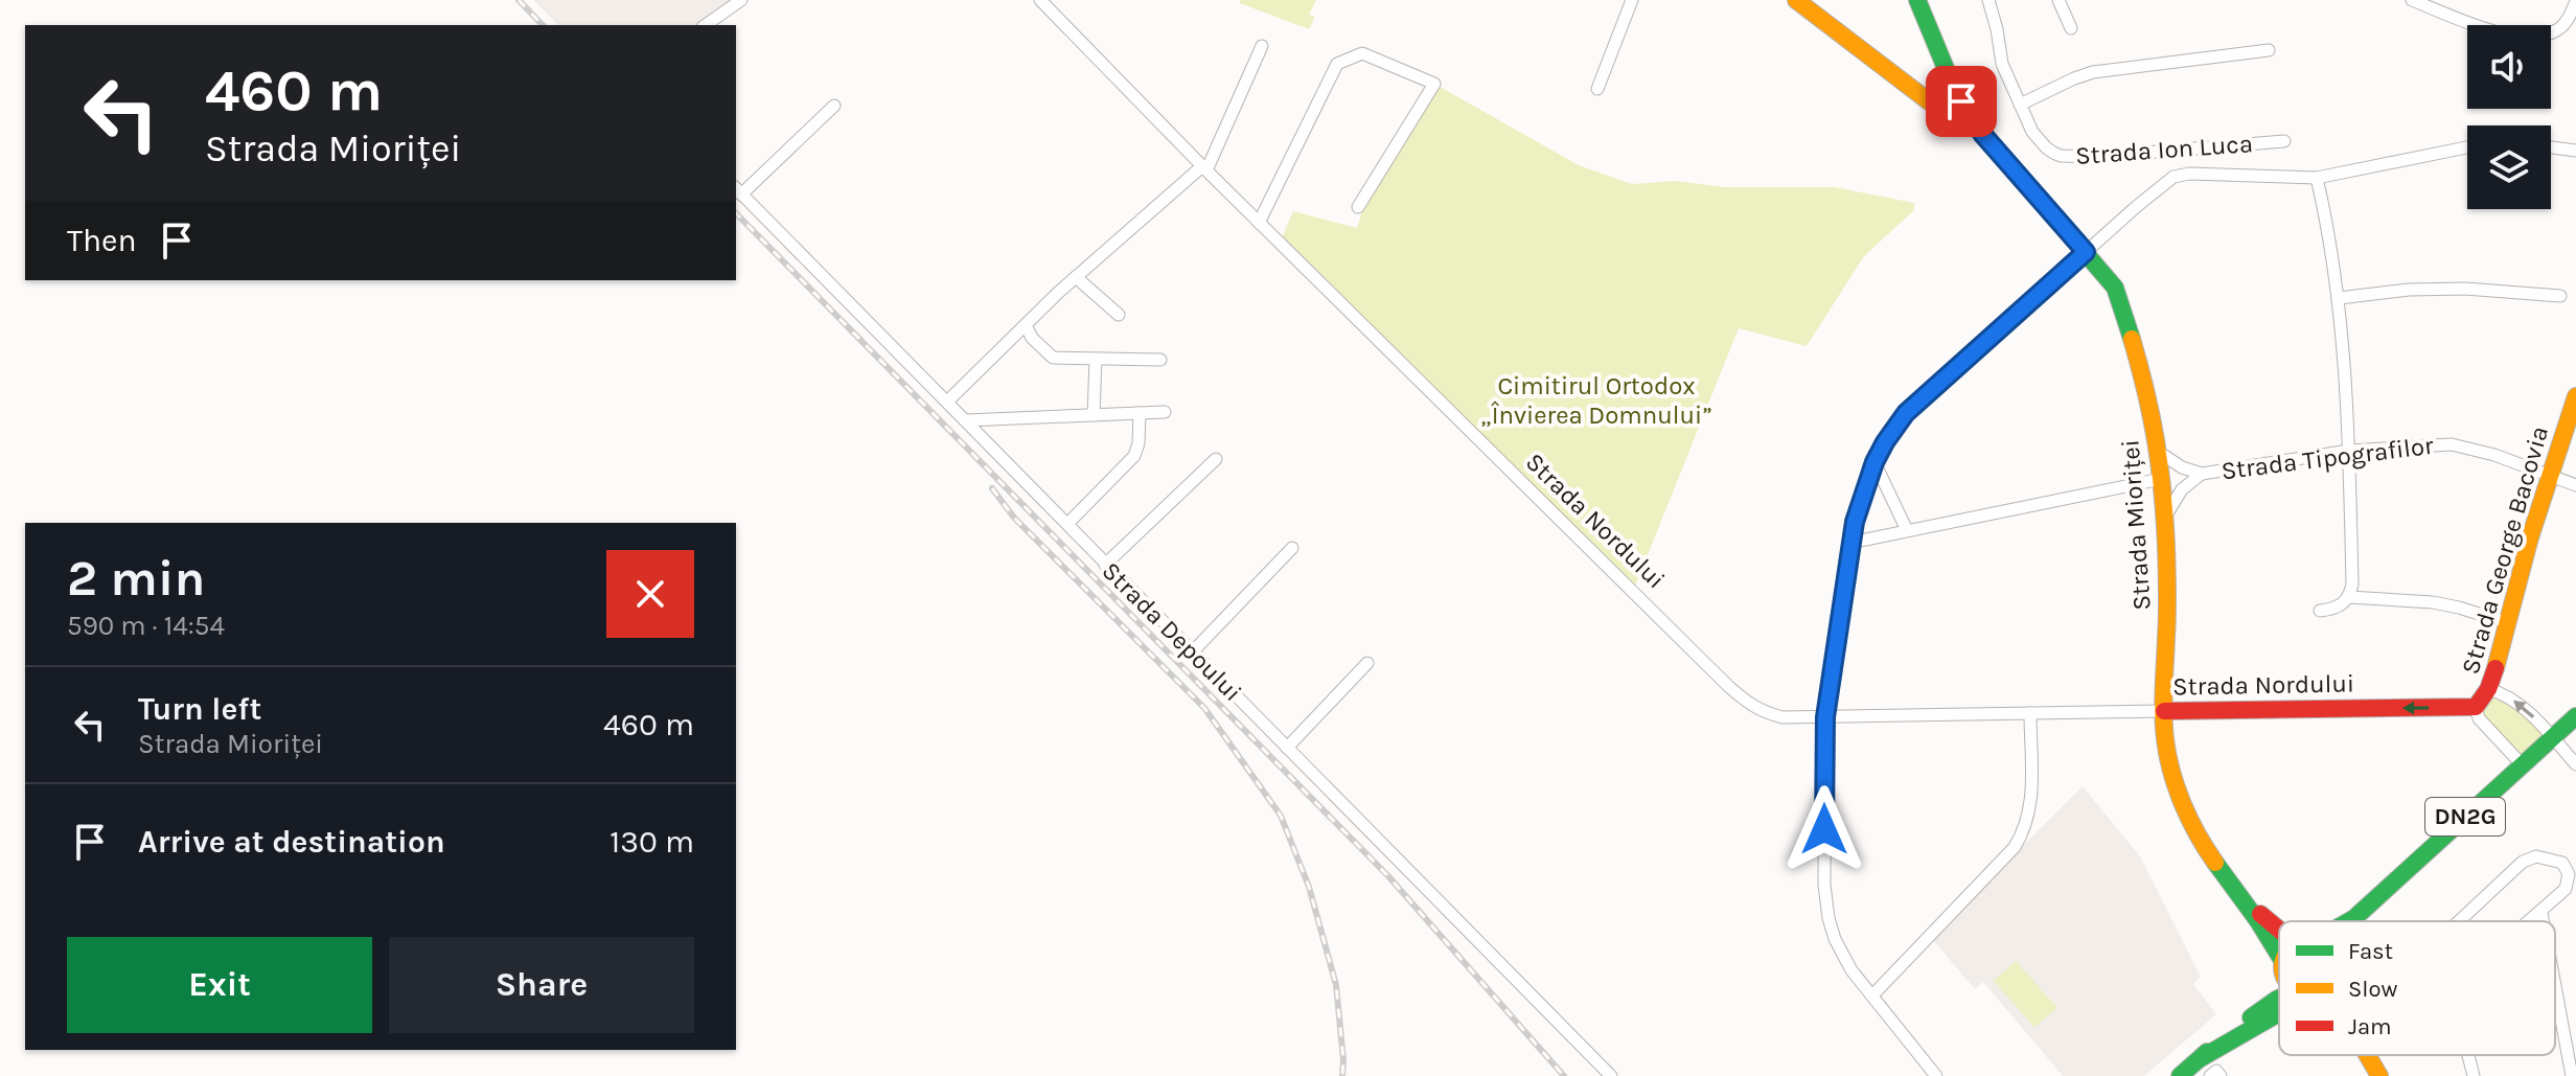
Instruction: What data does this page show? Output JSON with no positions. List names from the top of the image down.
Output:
{
  "streets": {
    "main road": [
      "Strada Nordului",
      "Strada Mioriței",
      "Strada George Bacovia",
      "DN2G"
    ],
    "street": ["Strada Ion Luca", "Strada Tipografilor", "Strada Depoului"]
  },
  "crossings": [
    ["Strada Ion Luca", "Strada Nordului"],
    ["Strada Ion Luca", "Strada Mioriței"],
    ["Strada Tipografilor", "Strada Mioriței"],
    ["Strada Tipografilor", "Strada George Bacovia"],
    ["Strada Nordului", "Strada Mioriței"],
    ["Strada George Bacovia", "DN2G"]
  ],
  "parks": ["Cimitirul Ortodox „Învierea Domnului”"],
  "legend": ["Fast", "Slow", "Jam"],
  "page": {
    "turn": ["460 m", "Strada Mioriței"],
    "then": "Then",
    "heading": ["2 min", "590 m · 14:54"],
    "list": [
      {
        "name": "Turn left",
        "note": "Strada Mioriței",
        "value": "460 m"
      },
      {
        "name": "Arrive at destination",
        "value": "130 m"
      }
    ],
    "buttons": ["Exit", "Share"]
  }
}
